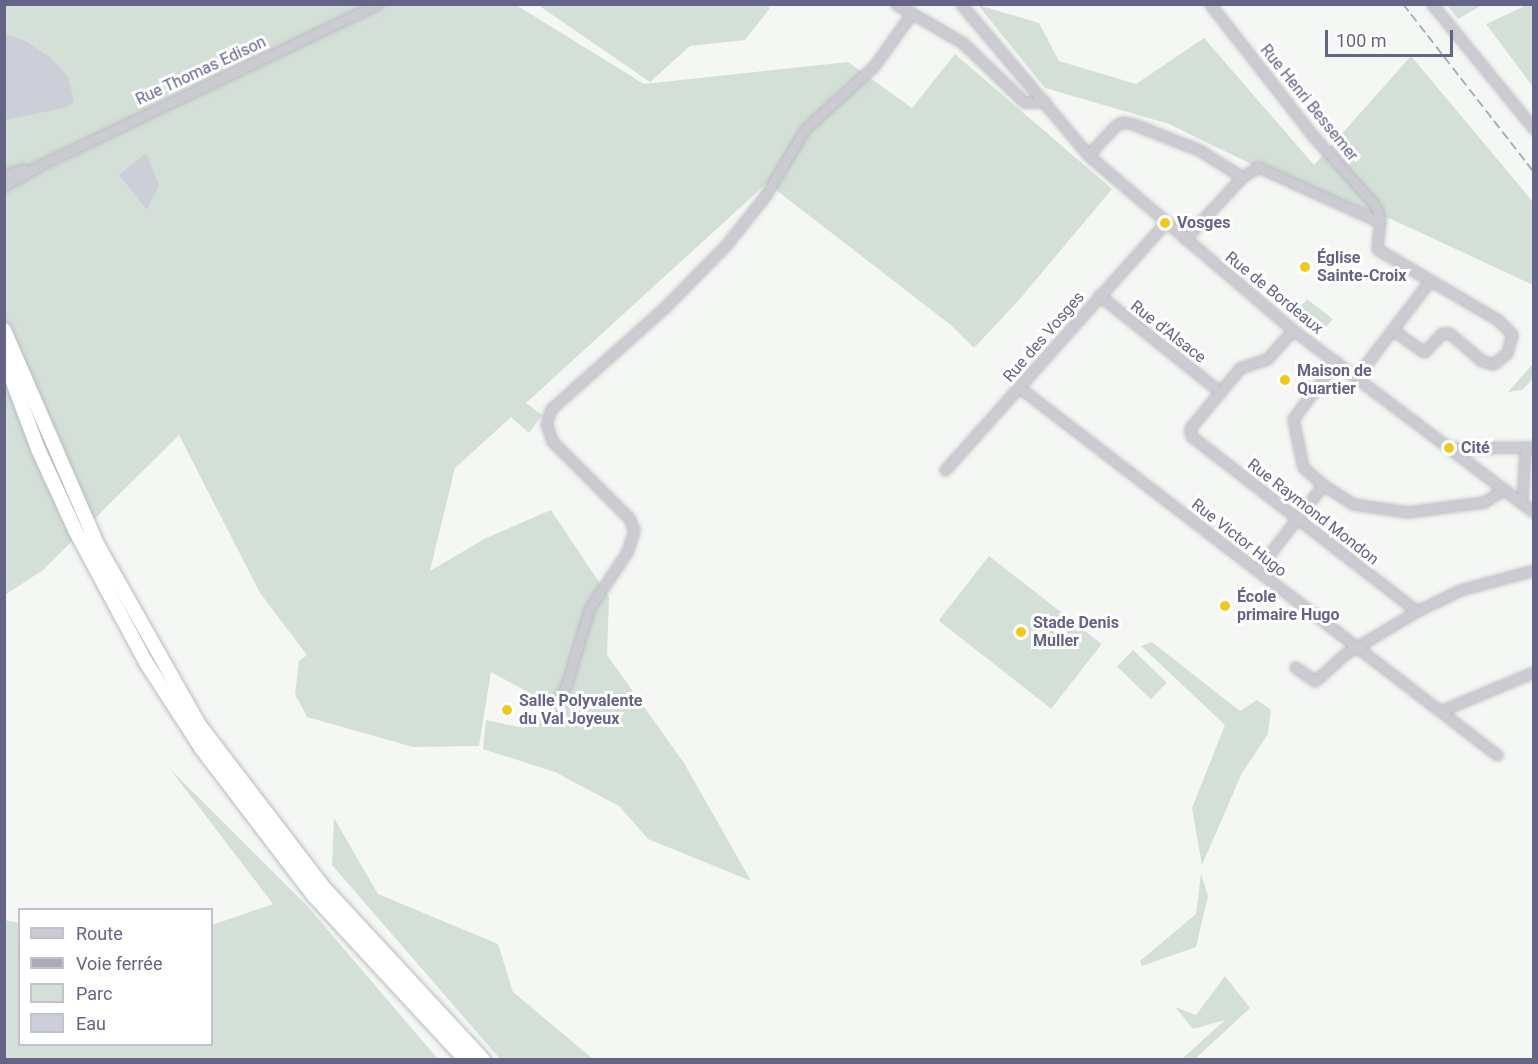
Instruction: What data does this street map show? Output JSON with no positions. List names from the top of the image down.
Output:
{
  "streets": {
    "street": [
      "Rue Thomas Edison",
      "Rue Henri Bessemer",
      "Rue de Bordeaux",
      "Rue d'Alsace",
      "Rue des Vosges",
      "Rue Raymond Mondon",
      "Rue Victor Hugo"
    ]
  },
  "crossings": [
    ["Rue de Bordeaux", "Rue des Vosges"],
    ["Rue d'Alsace", "Rue des Vosges"],
    ["Rue d'Alsace", "Rue Raymond Mondon"],
    ["Rue des Vosges", "Rue Victor Hugo"]
  ],
  "places": [
    "Vosges",
    "Église Sainte-Croix",
    "Maison de Quartier",
    "Cité",
    "École primaire Hugo",
    "Stade Denis Muller",
    "Salle Polyvalente du Val Joyeux"
  ],
  "legend": [
    "Route",
    "Voie ferrée",
    "Parc",
    "Eau"
  ],
  "scale_bar": "100 m"
}
